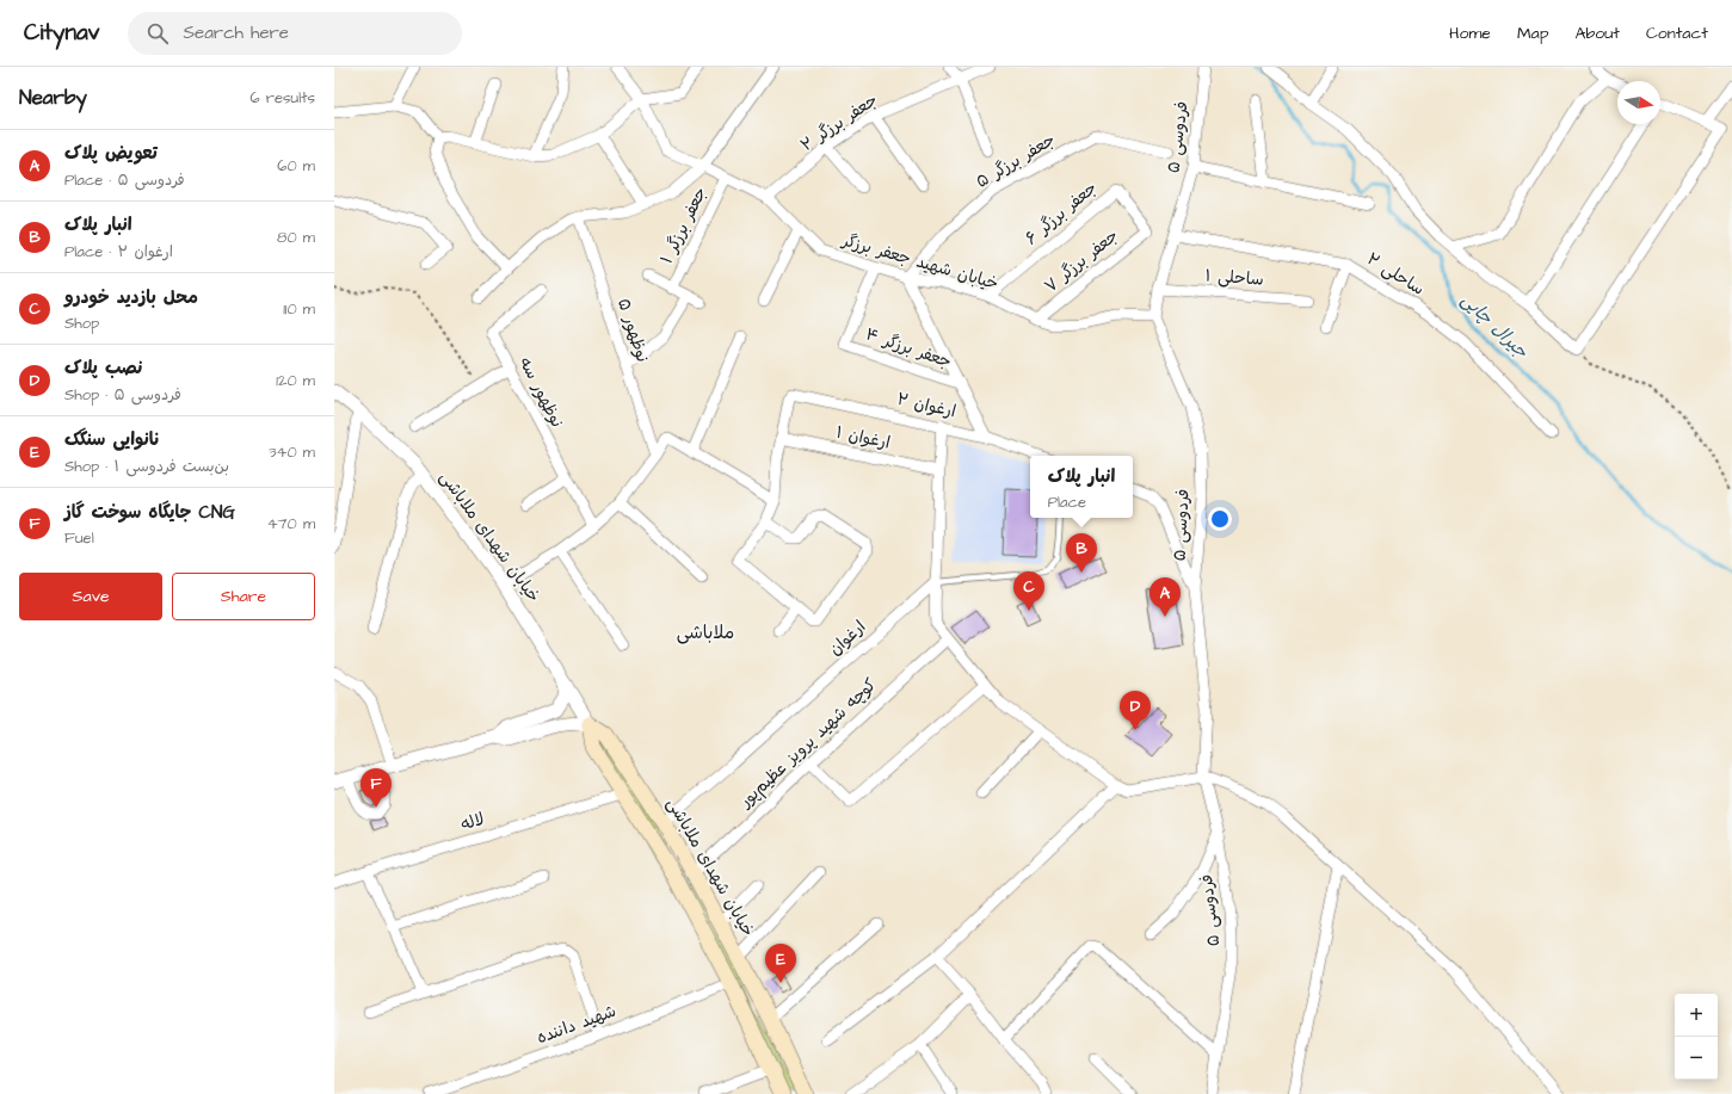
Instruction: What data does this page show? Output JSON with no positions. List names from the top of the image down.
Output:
{
  "streets": {
    "main road": ["خیابان شهدای ملاباشی"],
    "street": [
      "جعفر برزگر ۲",
      "فردوسی ۵",
      "جعفر برزگر ۵",
      "جعفر برزگر ۶",
      "جعفر برزگر ۱",
      "جعفر برزگر ۷",
      "خیابان شهید جعفر برزگر",
      "ساحلی ۲",
      "ساحلی ۱",
      "نوظهور ۵",
      "جعفر برزگر ۴",
      "نوظهور سه",
      "ارغوان ۲",
      "ارغوان ۱",
      "ارغوان",
      "کوچه شهید پرویز عظیم‌پور",
      "لاله",
      "شهید داننده"
    ]
  },
  "crossings": [
    ["جعفر برزگر ۲", "خیابان شهید جعفر برزگر"],
    ["فردوسی ۵", "خیابان شهید جعفر برزگر"],
    ["فردوسی ۵", "ساحلی ۲"],
    ["فردوسی ۵", "ساحلی ۱"],
    ["جعفر برزگر ۵", "خیابان شهید جعفر برزگر"],
    ["جعفر برزگر ۶", "جعفر برزگر ۷"],
    ["جعفر برزگر ۶", "خیابان شهید جعفر برزگر"],
    ["جعفر برزگر ۱", "خیابان شهید جعفر برزگر"],
    ["جعفر برزگر ۷", "خیابان شهید جعفر برزگر"],
    ["خیابان شهید جعفر برزگر", "جعفر برزگر ۴"],
    ["ارغوان ۲", "ارغوان ۱"],
    ["خیابان شهدای ملاباشی", "ارغوان"],
    ["خیابان شهدای ملاباشی", "کوچه شهید پرویز عظیم‌پور"],
    ["خیابان شهدای ملاباشی", "لاله"],
    ["خیابان شهدای ملاباشی", "شهید داننده"]
  ],
  "districts": ["ملاباشی"],
  "water": ["جیرال چایی"],
  "north": "right",
  "page": {
    "header": "Citynav",
    "search": "Search here",
    "nav": [
      "Home",
      "Map",
      "About",
      "Contact"
    ],
    "heading": ["Nearby", "6 results"],
    "list": [
      {
        "mark": "A",
        "name": "تعویض پلاک",
        "note": "Place · فردوسی ۵",
        "value": "60 m"
      },
      {
        "mark": "B",
        "name": "انبار پلاک",
        "note": "Place · ارغوان ۲",
        "value": "80 m"
      },
      {
        "mark": "C",
        "name": "محل بازدید خودرو",
        "note": "Shop",
        "value": "110 m"
      },
      {
        "mark": "D",
        "name": "نصب پلاک",
        "note": "Shop · فردوسی ۵",
        "value": "120 m"
      },
      {
        "mark": "E",
        "name": "نانوایی سنگک",
        "note": "Shop · بن‌بست فردوسی ۱",
        "value": "340 m"
      },
      {
        "mark": "F",
        "name": "جایگاه سوخت گاز CNG",
        "note": "Fuel",
        "value": "470 m"
      }
    ],
    "popup": ["انبار پلاک", "Place"],
    "pins": [
      "B",
      "C",
      "A",
      "D",
      "F",
      "E"
    ],
    "buttons": ["Save", "Share"],
    "map_buttons": ["+", "−"]
  }
}
